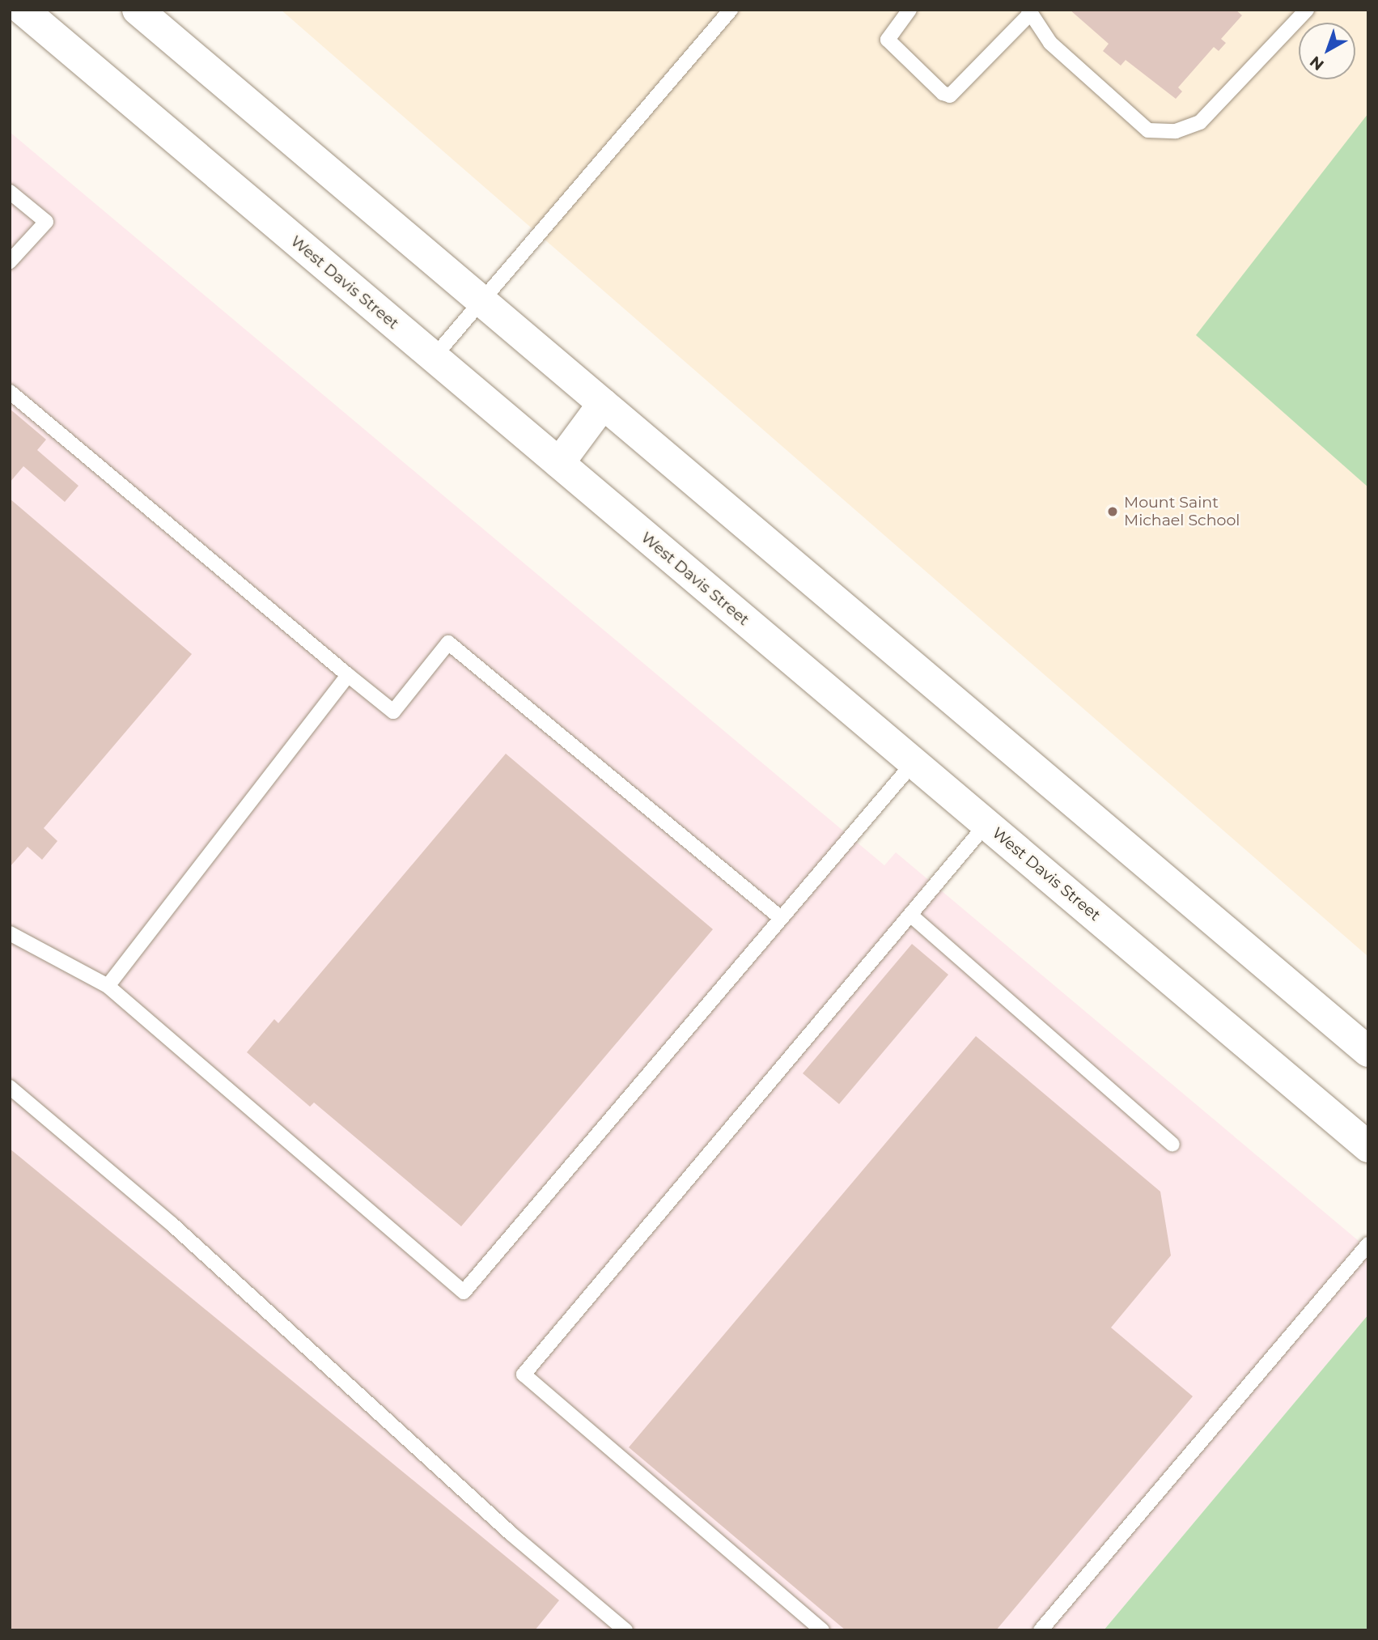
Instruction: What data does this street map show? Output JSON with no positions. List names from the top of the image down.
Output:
{
  "streets": {
    "main road": ["West Davis Street"]
  },
  "places": ["Mount Saint Michael School"],
  "north": "bottom left"
}
